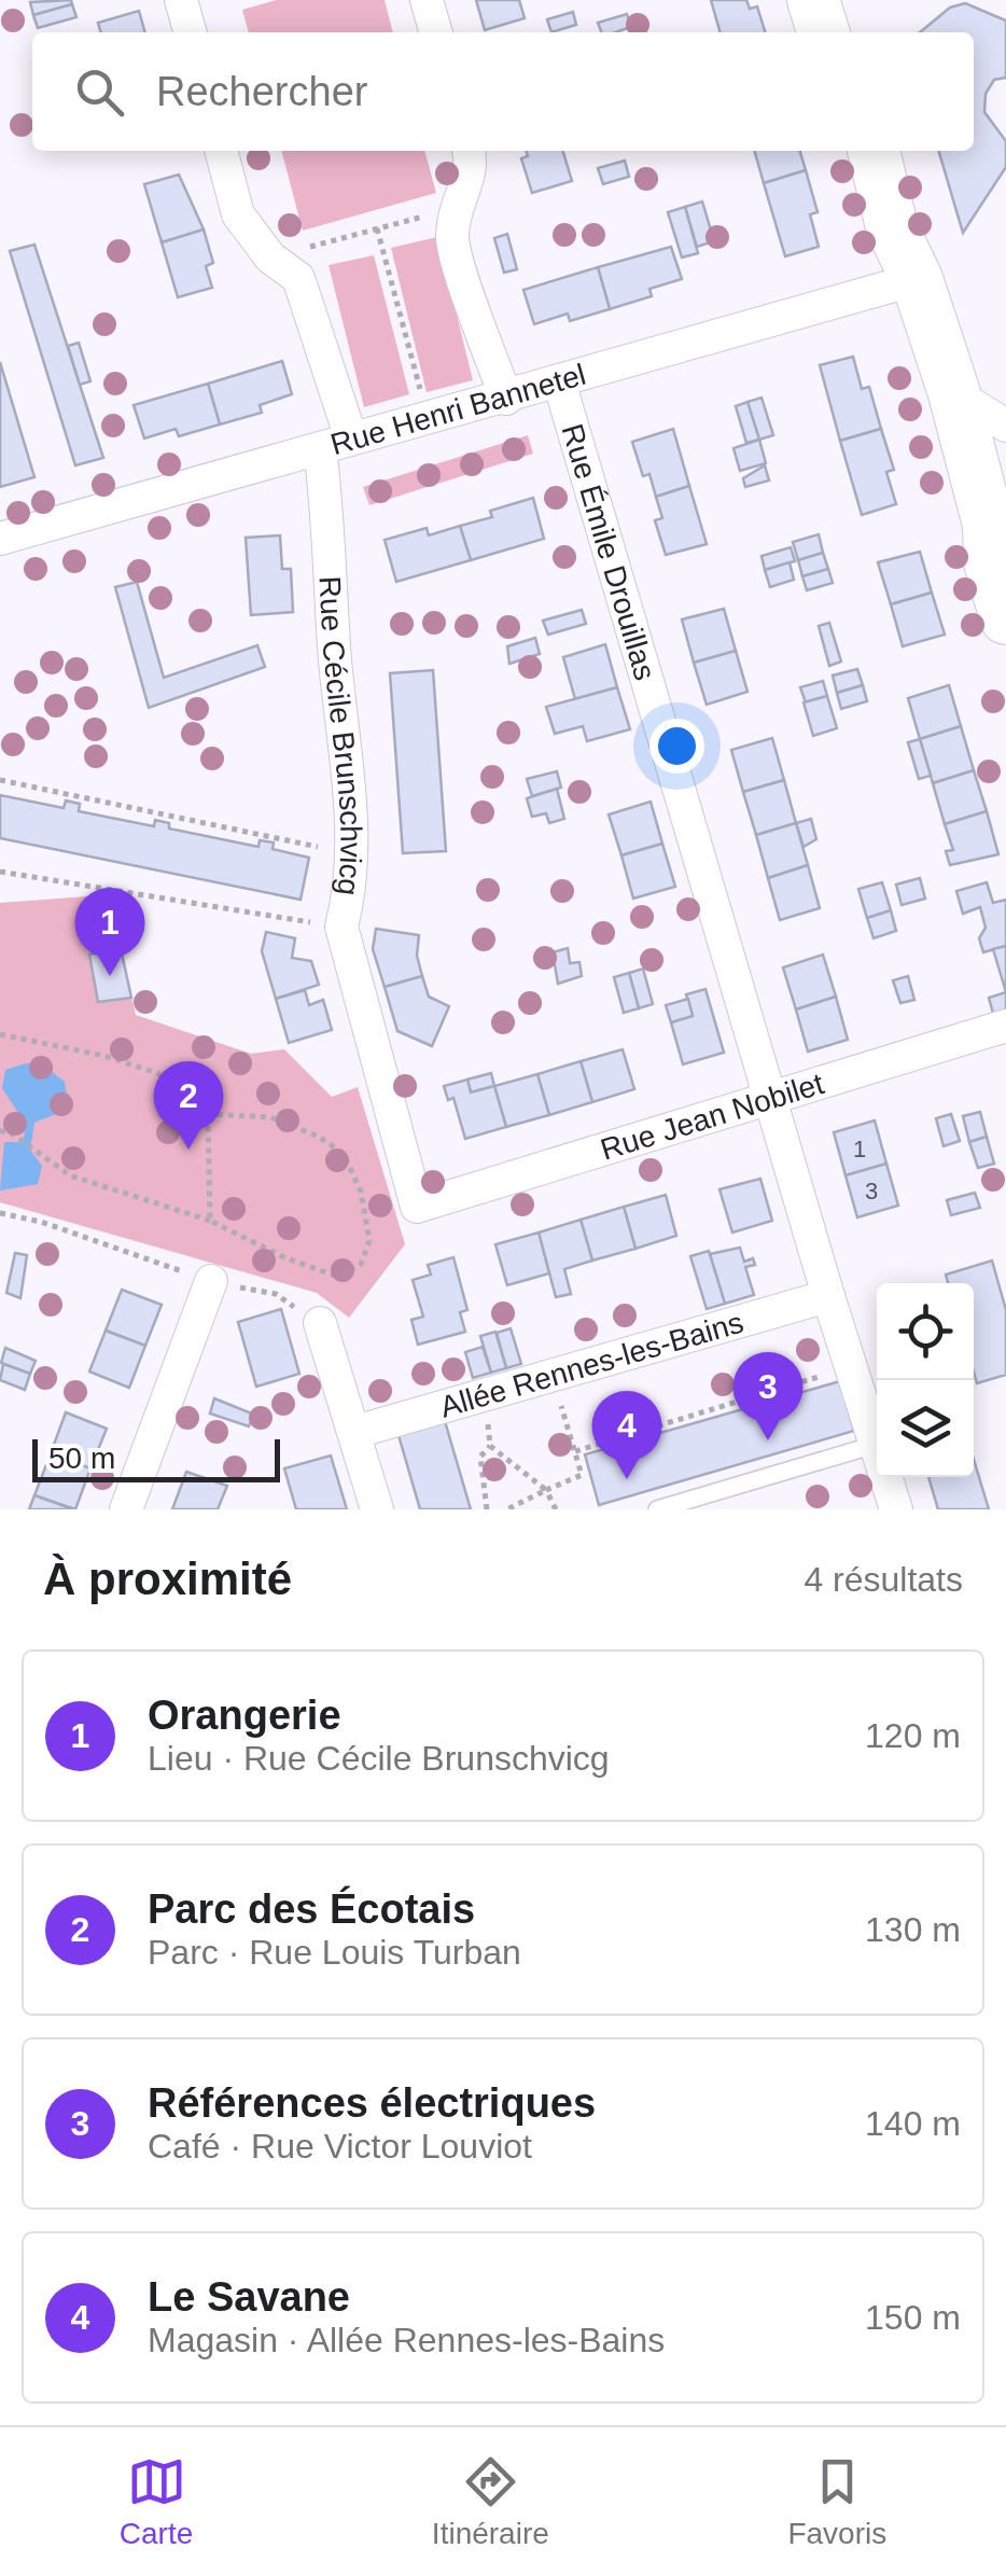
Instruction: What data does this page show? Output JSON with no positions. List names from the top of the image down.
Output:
{
  "streets": {
    "street": [
      "Rue Henri Bannetel",
      "Rue Émile Drouillas",
      "Rue Cécile Brunschvicg",
      "Rue Jean Nobilet",
      "Allée Rennes-les-Bains"
    ]
  },
  "crossings": [
    ["Rue Henri Bannetel", "Rue Émile Drouillas"],
    ["Rue Henri Bannetel", "Rue Cécile Brunschvicg"],
    ["Rue Émile Drouillas", "Rue Jean Nobilet"],
    ["Rue Émile Drouillas", "Allée Rennes-les-Bains"],
    ["Rue Cécile Brunschvicg", "Rue Jean Nobilet"]
  ],
  "house_numbers": ["1", "3"],
  "scale_bar": "50 m",
  "page": {
    "search": "Rechercher",
    "pins": [
      "1",
      "2",
      "3",
      "4"
    ],
    "scale": "50 m",
    "heading": ["À proximité", "4 résultats"],
    "list": [
      {
        "mark": "1",
        "name": "Orangerie",
        "note": "Lieu · Rue Cécile Brunschvicg",
        "value": "120 m"
      },
      {
        "mark": "2",
        "name": "Parc des Écotais",
        "note": "Parc · Rue Louis Turban",
        "value": "130 m"
      },
      {
        "mark": "3",
        "name": "Références électriques",
        "note": "Café · Rue Victor Louviot",
        "value": "140 m"
      },
      {
        "mark": "4",
        "name": "Le Savane",
        "note": "Magasin · Allée Rennes-les-Bains",
        "value": "150 m"
      }
    ],
    "nav": ["Carte", "Itinéraire", "Favoris"]
  }
}
